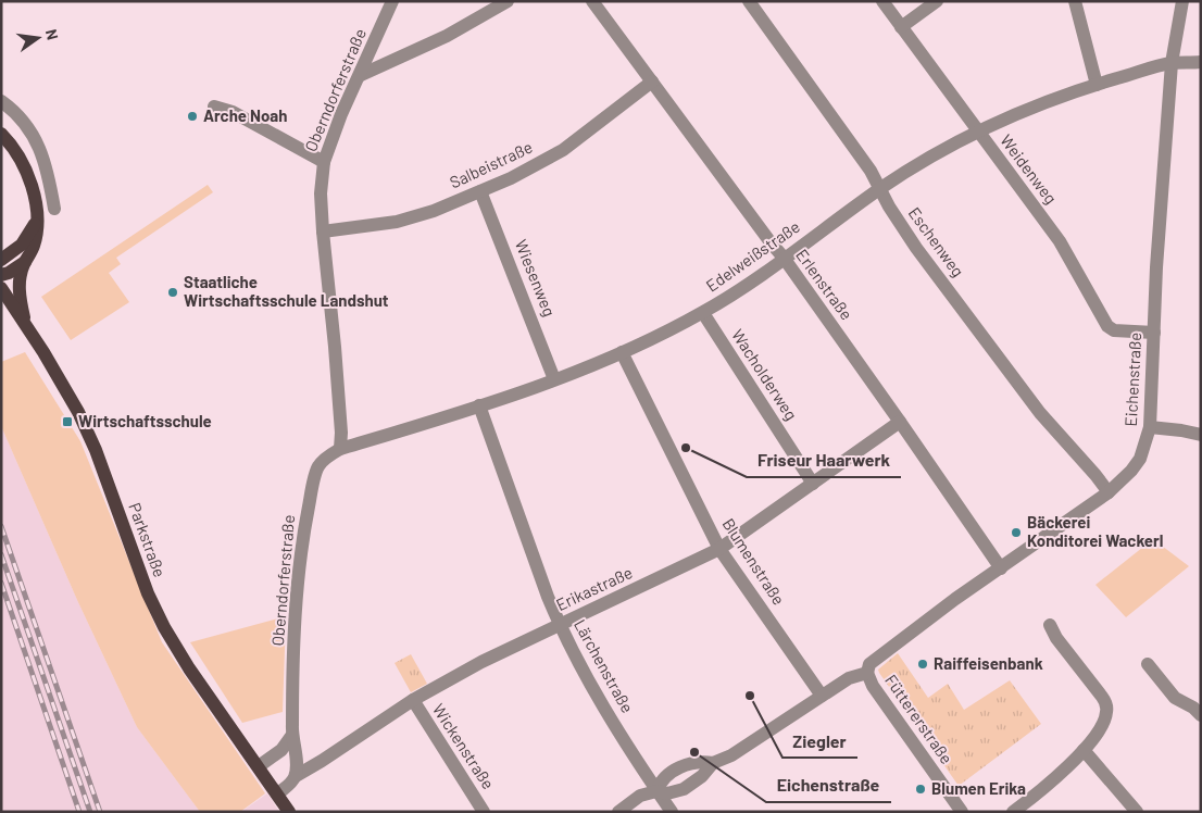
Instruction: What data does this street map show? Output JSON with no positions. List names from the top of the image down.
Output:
{
  "streets": {
    "main road": ["Parkstraße"],
    "street": [
      "Oberndorferstraße",
      "Salbeistraße",
      "Weidenweg",
      "Eschenweg",
      "Edelweißstraße",
      "Wiesenweg",
      "Erlenstraße",
      "Wacholderweg",
      "Eichenstraße",
      "Blumenstraße",
      "Erikastraße",
      "Lärchenstraße",
      "Füttererstraße",
      "Wickenstraße"
    ]
  },
  "crossings": [
    ["Oberndorferstraße", "Salbeistraße"],
    ["Oberndorferstraße", "Edelweißstraße"],
    ["Oberndorferstraße", "Erikastraße"],
    ["Salbeistraße", "Wiesenweg"],
    ["Salbeistraße", "Erlenstraße"],
    ["Weidenweg", "Edelweißstraße"],
    ["Weidenweg", "Eichenstraße"],
    ["Eschenweg", "Edelweißstraße"],
    ["Eschenweg", "Eichenstraße"],
    ["Edelweißstraße", "Wiesenweg"],
    ["Edelweißstraße", "Erlenstraße"],
    ["Edelweißstraße", "Wacholderweg"],
    ["Edelweißstraße", "Eichenstraße"],
    ["Edelweißstraße", "Blumenstraße"],
    ["Edelweißstraße", "Lärchenstraße"],
    ["Erlenstraße", "Eichenstraße"],
    ["Erlenstraße", "Erikastraße"],
    ["Wacholderweg", "Erikastraße"],
    ["Eichenstraße", "Blumenstraße"],
    ["Eichenstraße", "Lärchenstraße"],
    ["Eichenstraße", "Füttererstraße"],
    ["Blumenstraße", "Erikastraße"],
    ["Erikastraße", "Lärchenstraße"],
    ["Erikastraße", "Wickenstraße"]
  ],
  "places": {
    "other": [
      "Arche Noah",
      "Staatliche Wirtschaftsschule Landshut",
      "Friseur Haarwerk",
      "Bäckerei Konditorei Wackerl",
      "Raiffeisenbank",
      "Ziegler",
      "Eichenstraße",
      "Blumen Erika"
    ],
    "transit": ["Wirtschaftsschule"]
  },
  "north": "right"
}
